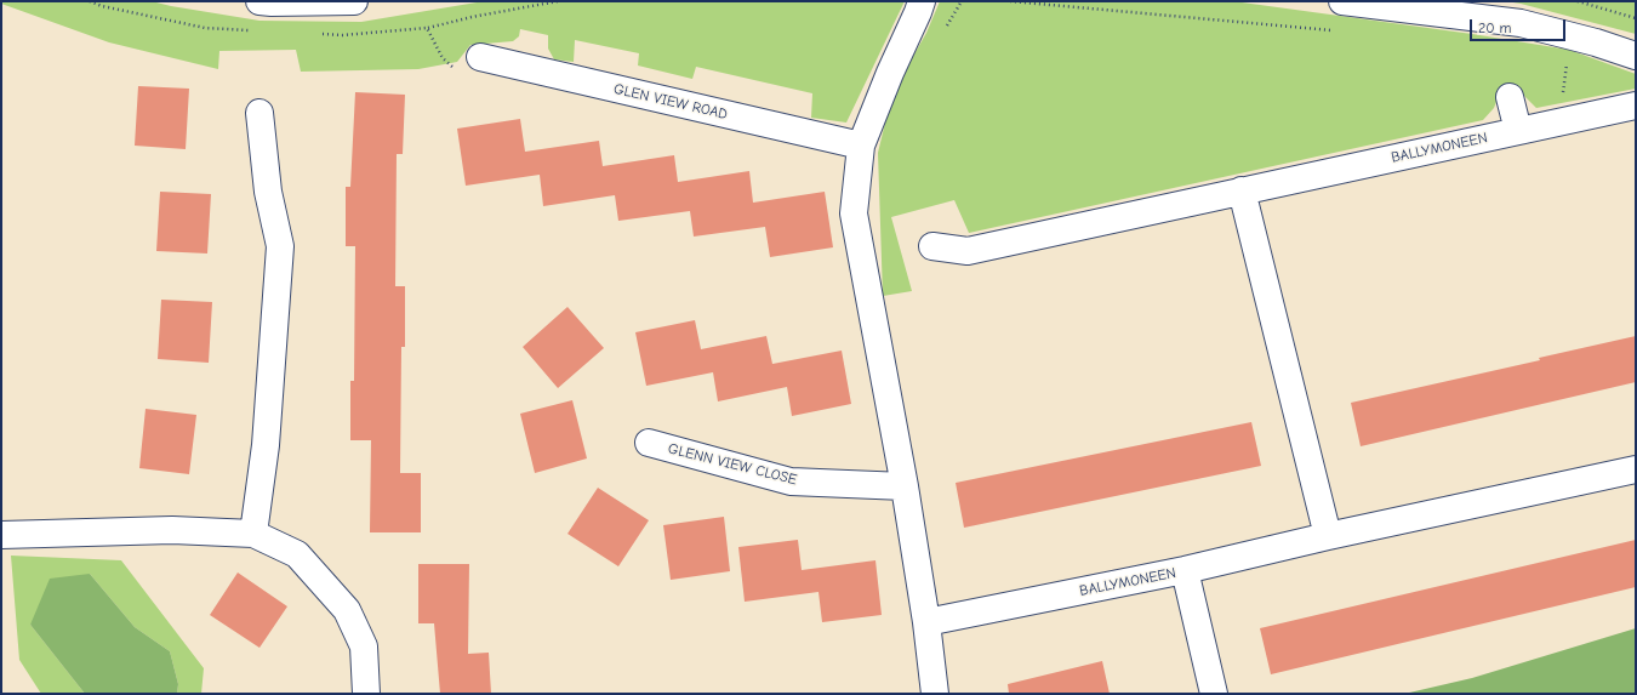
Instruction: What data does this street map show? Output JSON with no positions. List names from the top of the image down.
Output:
{
  "streets": {
    "street": ["GLEN VIEW ROAD", "BALLYMONEEN", "GLENN VIEW CLOSE"]
  },
  "scale_bar": "20 m"
}
